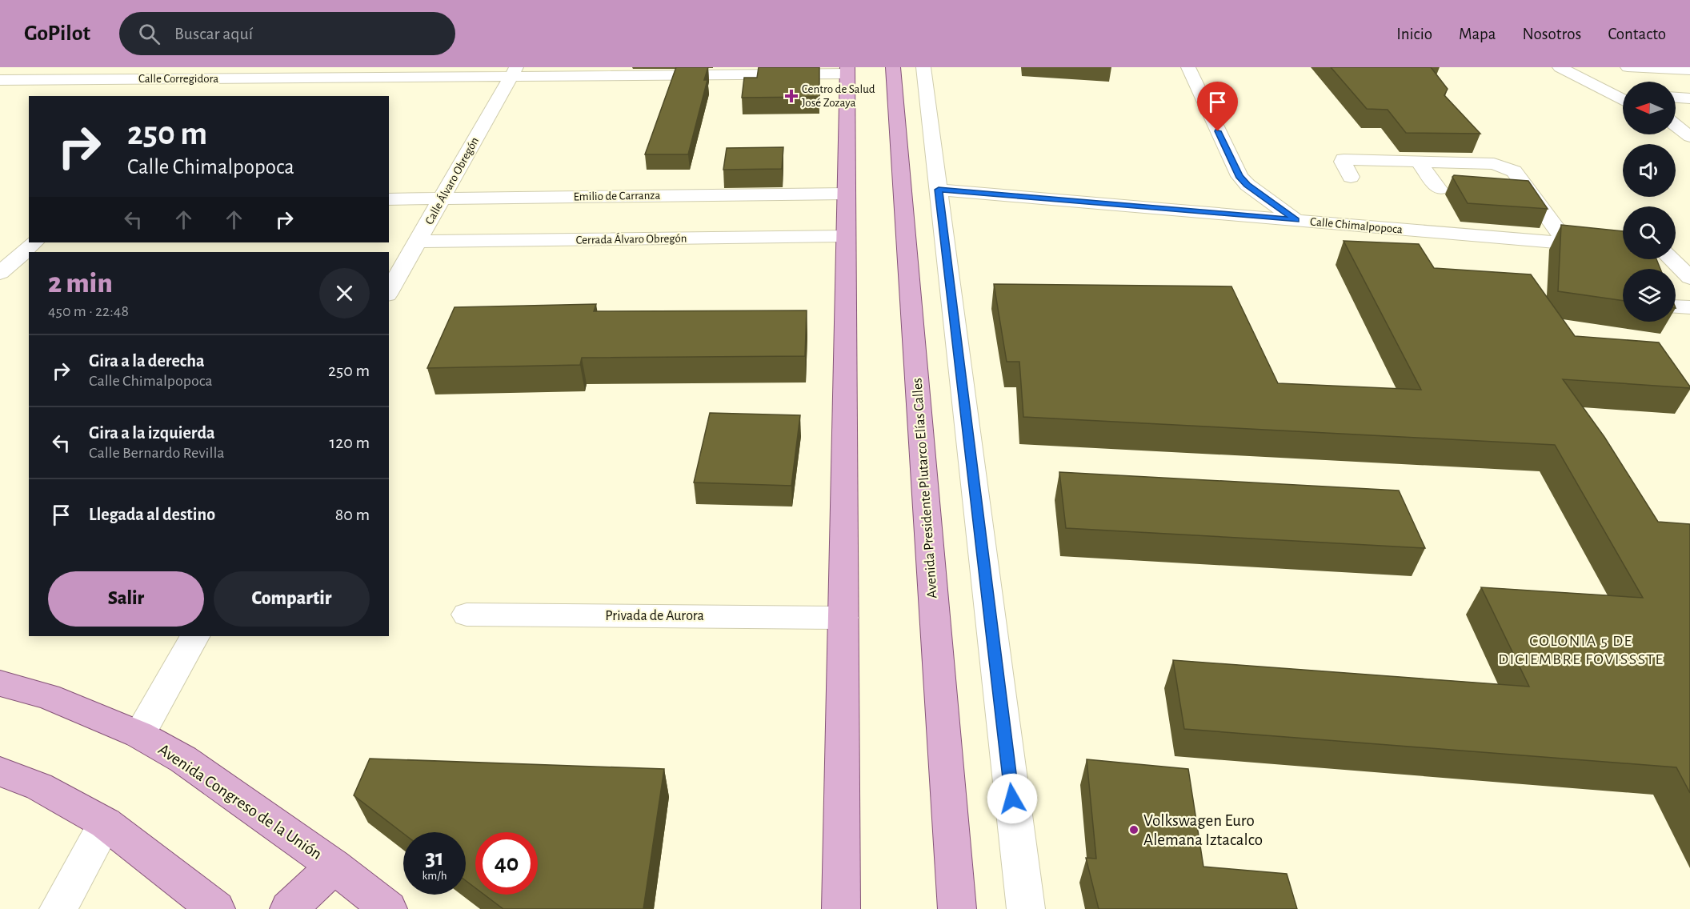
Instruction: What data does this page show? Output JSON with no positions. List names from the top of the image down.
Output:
{
  "streets": {
    "main road": ["Avenida Presidente Plutarco Elías Calles", "Avenida Congreso de la Unión"],
    "street": [
      "Calle Corregidora",
      "Calle Álvaro Obregón",
      "Emilio de Carranza",
      "Calle Chimalpopoca",
      "Cerrada Álvaro Obregón",
      "Privada de Aurora"
    ]
  },
  "crossings": [
    ["Calle Corregidora", "Calle Álvaro Obregón"],
    ["Calle Álvaro Obregón", "Emilio de Carranza"],
    ["Calle Álvaro Obregón", "Cerrada Álvaro Obregón"]
  ],
  "districts": ["COLONIA 5 DE DICIEMBRE FOVISSSTE"],
  "places": {
    "health": ["Centro de Salud José Zozaya"],
    "other": ["Volkswagen Euro Alemana Iztacalco"]
  },
  "north": "left",
  "page": {
    "header": "GoPilot",
    "search": "Buscar aquí",
    "nav": [
      "Inicio",
      "Mapa",
      "Nosotros",
      "Contacto"
    ],
    "turn": ["250 m", "Calle Chimalpopoca"],
    "heading": ["2 min", "450 m · 22:48"],
    "list": [
      {
        "name": "Gira a la derecha",
        "note": "Calle Chimalpopoca",
        "value": "250 m"
      },
      {
        "name": "Gira a la izquierda",
        "note": "Calle Bernardo Revilla",
        "value": "120 m"
      },
      {
        "name": "Llegada al destino",
        "value": "80 m"
      }
    ],
    "buttons": ["Salir", "Compartir"],
    "speed": "31 km/h",
    "limit": "40"
  }
}
